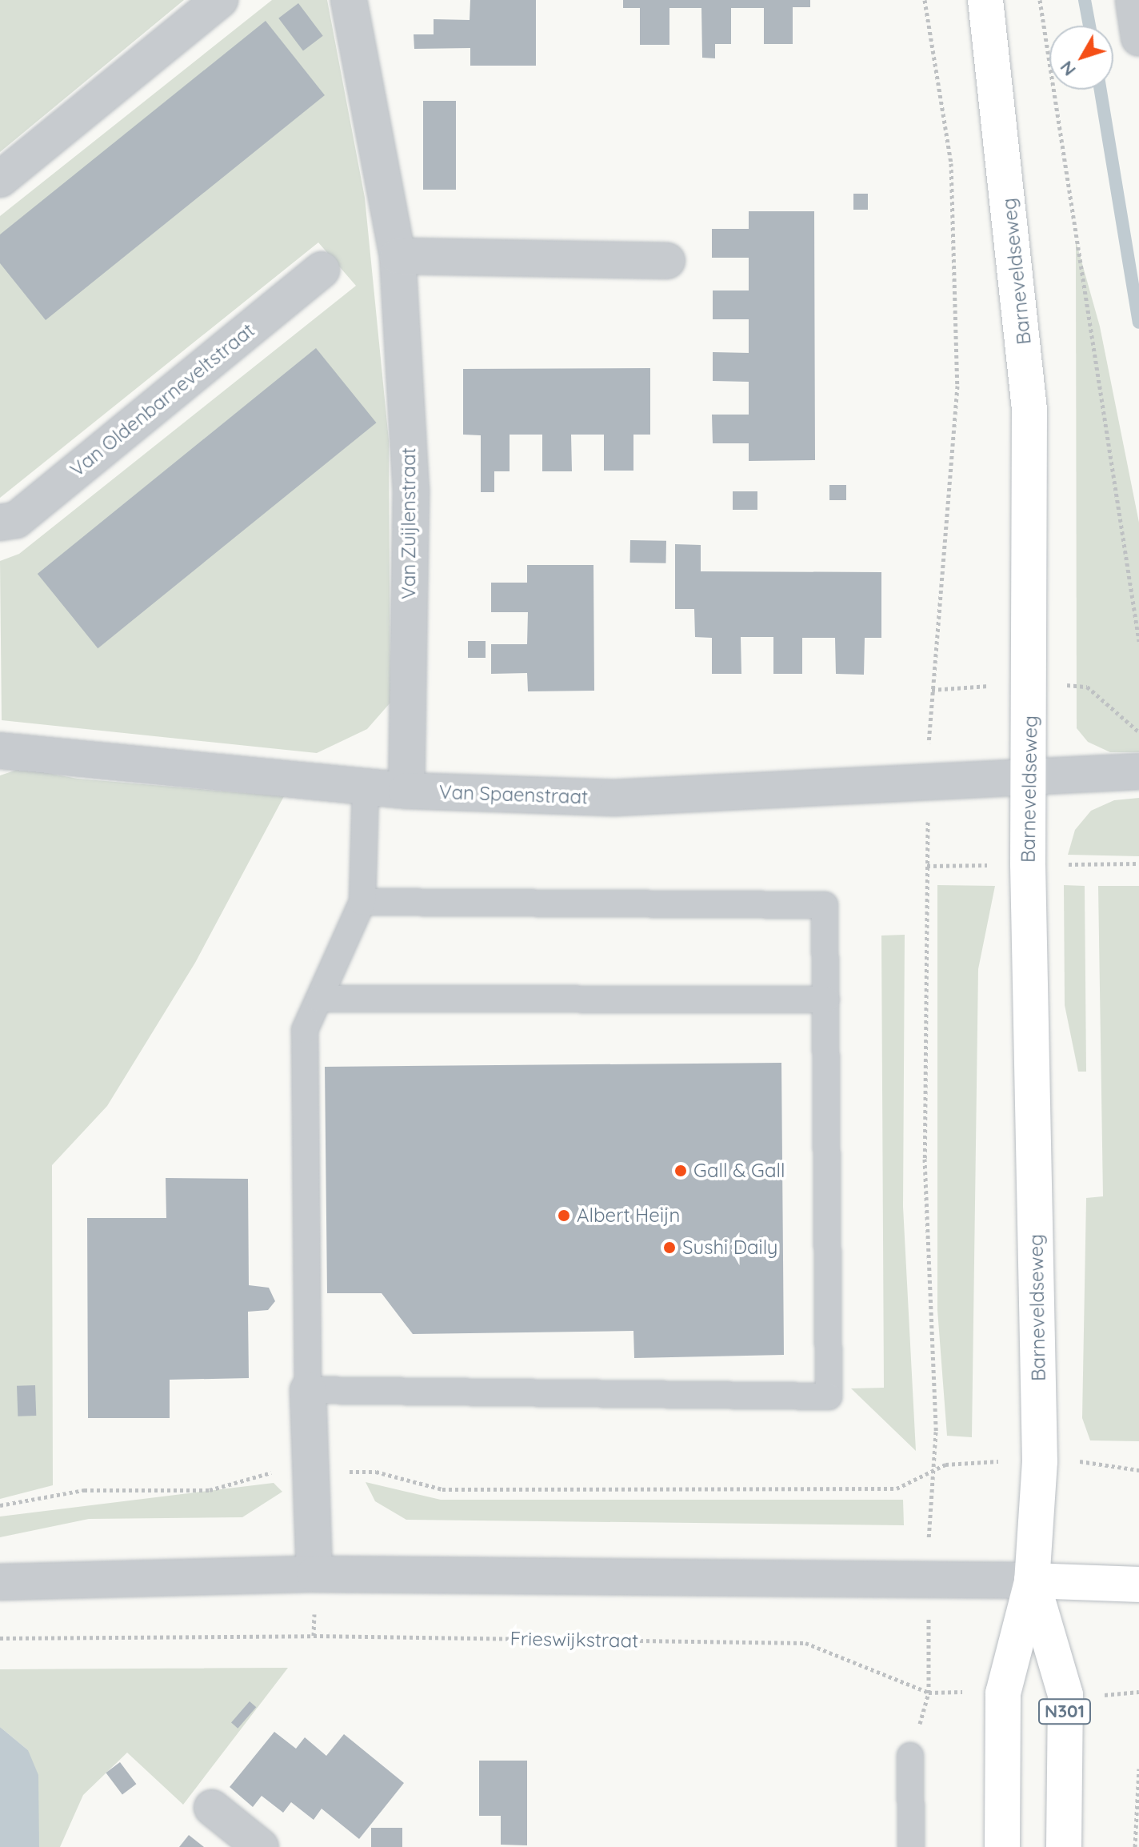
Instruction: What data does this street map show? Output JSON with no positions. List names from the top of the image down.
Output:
{
  "streets": {
    "main road": ["Barneveldseweg", "N301"],
    "street": ["Van Oldenbarneveltstraat", "Van Zuijlenstraat", "Van Spaenstraat"],
    "path": ["Frieswijkstraat"]
  },
  "crossings": [
    ["Barneveldseweg", "Van Spaenstraat"],
    ["Barneveldseweg", "N301"],
    ["Van Zuijlenstraat", "Van Spaenstraat"],
    ["Frieswijkstraat", "N301"]
  ],
  "places": ["Gall & Gall", "Albert Heijn", "Sushi Daily"],
  "north": "bottom left"
}
